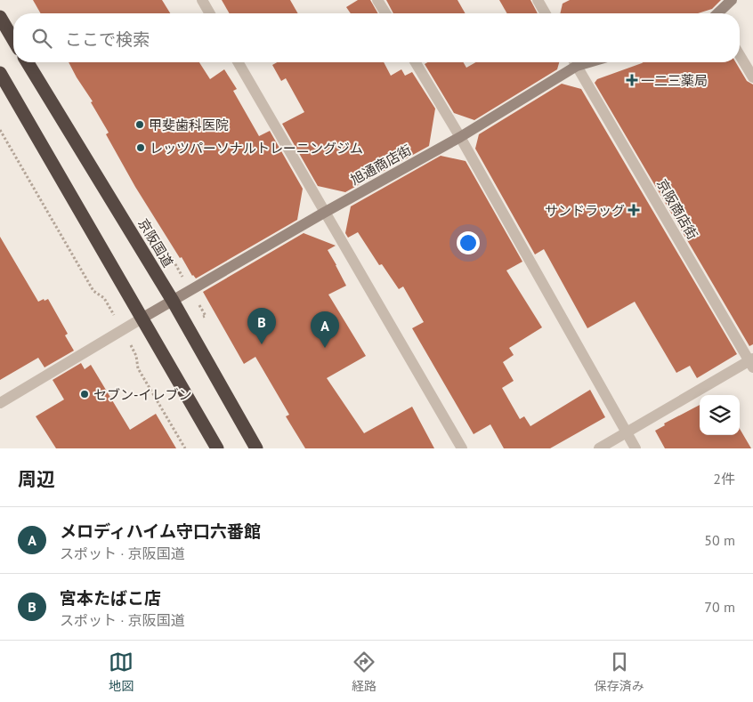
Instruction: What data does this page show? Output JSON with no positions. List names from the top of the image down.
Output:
{
  "streets": {
    "highway": ["京阪国道"],
    "main road": ["旭通商店街"],
    "street": ["京阪商店街"]
  },
  "crossings": [
    ["旭通商店街", "京阪国道"]
  ],
  "places": {
    "health": ["一二三薬局", "サンドラッグ"],
    "other": ["甲斐歯科医院", "レッツパーソナルトレーニングジム", "セブン-イレブン"]
  },
  "page": {
    "search": "ここで検索",
    "pins": ["B", "A"],
    "heading": ["周辺", "2件"],
    "list": [
      {
        "mark": "A",
        "name": "メロディハイム守口六番館",
        "note": "スポット · 京阪国道",
        "value": "50 m"
      },
      {
        "mark": "B",
        "name": "宮本たばこ店",
        "note": "スポット · 京阪国道",
        "value": "70 m"
      }
    ],
    "nav": ["地図", "経路", "保存済み"]
  }
}
